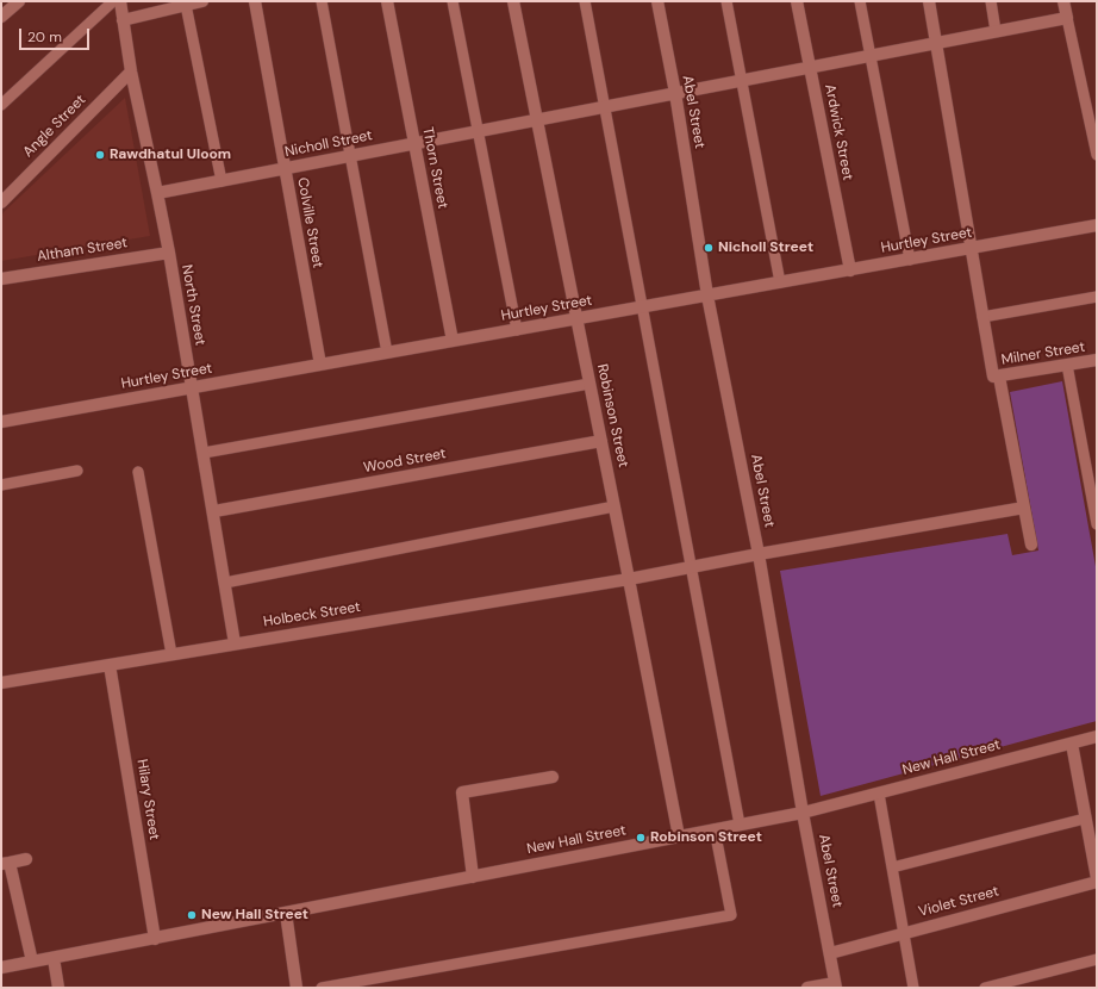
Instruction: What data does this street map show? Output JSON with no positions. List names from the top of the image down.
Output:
{
  "streets": {
    "street": [
      "Abel Street",
      "Angle Street",
      "Ardwick Street",
      "Nicholl Street",
      "Thorn Street",
      "Colville Street",
      "Hurtley Street",
      "Altham Street",
      "North Street",
      "Milner Street",
      "Robinson Street",
      "Wood Street",
      "Holbeck Street",
      "New Hall Street",
      "Hilary Street",
      "Violet Street"
    ]
  },
  "crossings": [
    ["Abel Street", "Nicholl Street"],
    ["Abel Street", "Hurtley Street"],
    ["Abel Street", "Holbeck Street"],
    ["Abel Street", "New Hall Street"],
    ["Abel Street", "Violet Street"],
    ["Angle Street", "North Street"],
    ["Ardwick Street", "Nicholl Street"],
    ["Ardwick Street", "Hurtley Street"],
    ["Nicholl Street", "Thorn Street"],
    ["Nicholl Street", "Colville Street"],
    ["Nicholl Street", "North Street"],
    ["Nicholl Street", "Robinson Street"],
    ["Thorn Street", "Hurtley Street"],
    ["Colville Street", "Hurtley Street"],
    ["Hurtley Street", "North Street"],
    ["Hurtley Street", "Robinson Street"],
    ["Altham Street", "North Street"],
    ["North Street", "Wood Street"],
    ["North Street", "Holbeck Street"],
    ["Robinson Street", "Wood Street"],
    ["Robinson Street", "Holbeck Street"],
    ["Robinson Street", "New Hall Street"],
    ["Holbeck Street", "Hilary Street"],
    ["New Hall Street", "Hilary Street"]
  ],
  "places": [
    "Rawdhatul Uloom",
    "Nicholl Street",
    "Robinson Street",
    "New Hall Street"
  ],
  "scale_bar": "20 m"
}
